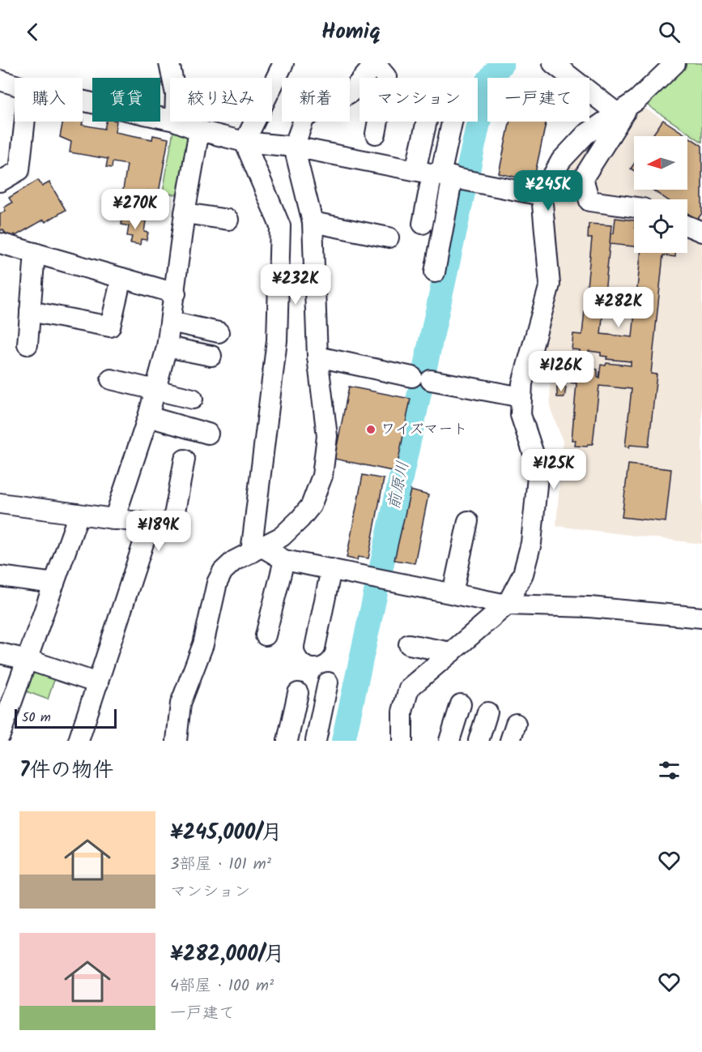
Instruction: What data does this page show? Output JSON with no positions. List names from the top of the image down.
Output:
{
  "water": ["前原川"],
  "places": ["ワイズマート"],
  "scale_bar": "50 m",
  "north": "left",
  "page": {
    "header": "Homiq",
    "chip": [
      "購入",
      "賃貸",
      "絞り込み",
      "新着",
      "マンション",
      "一戸建て"
    ],
    "price": [
      "¥245K",
      "¥270K",
      "¥232K",
      "¥282K",
      "¥126K",
      "¥125K",
      "¥189K"
    ],
    "scale": "50 m",
    "heading": "7件の物件",
    "list": [
      {
        "name": "¥245,000/月",
        "note": "3部屋 · 101 m² · マンション"
      },
      {
        "name": "¥282,000/月",
        "note": "4部屋 · 100 m² · 一戸建て"
      }
    ]
  }
}
